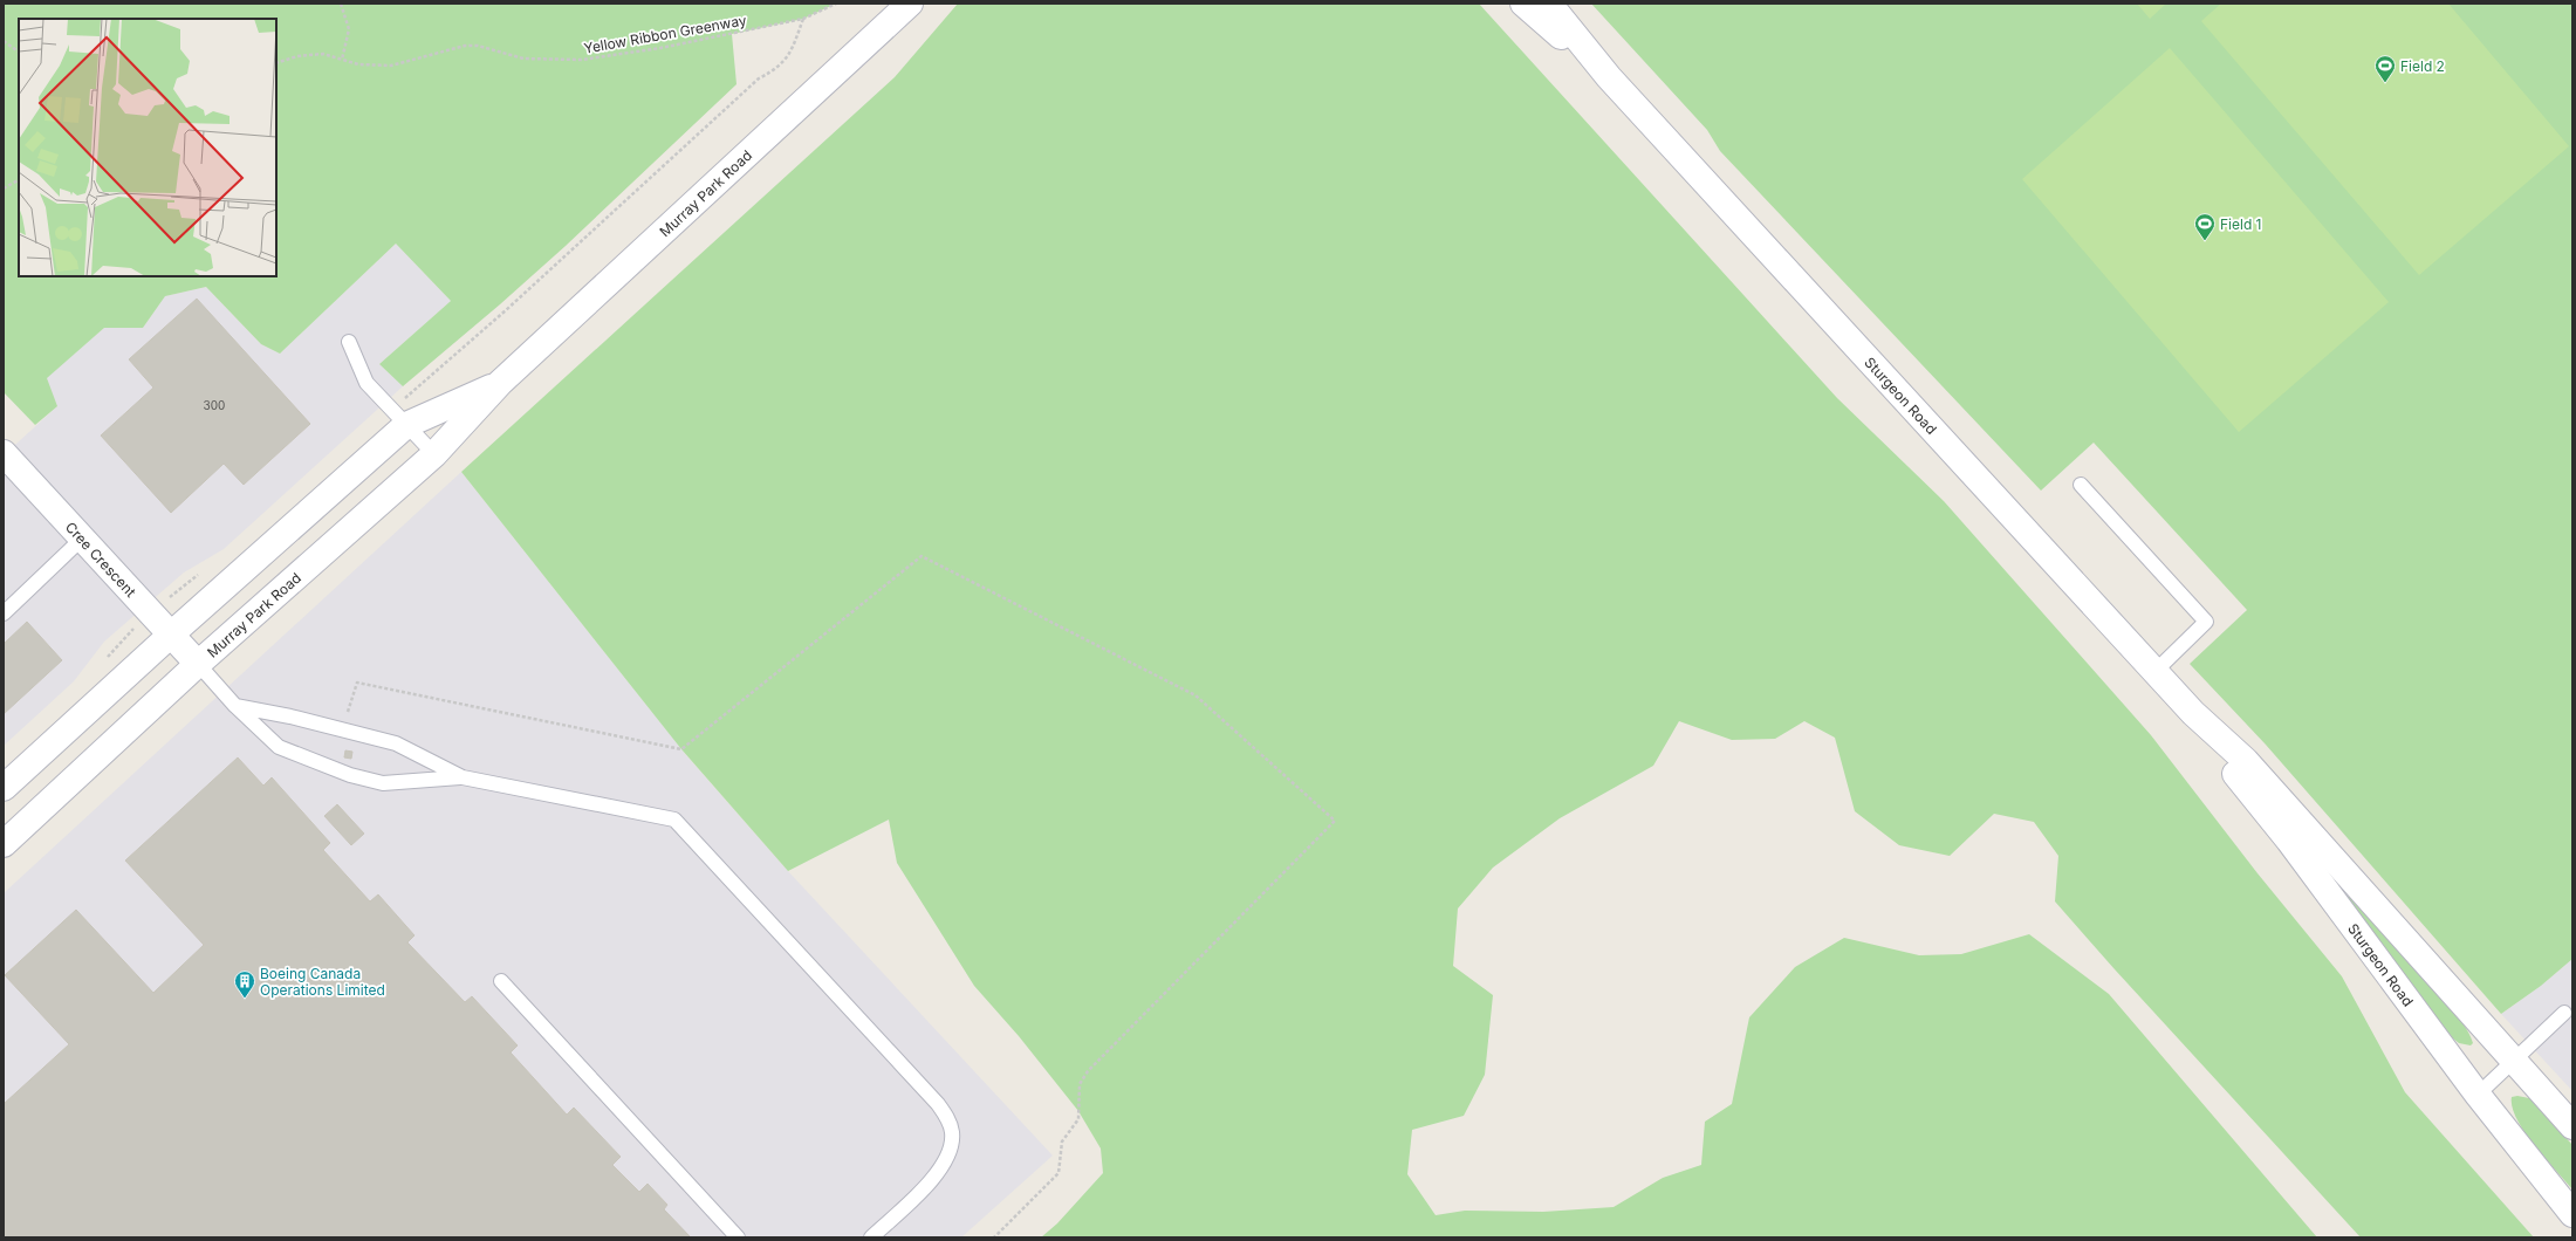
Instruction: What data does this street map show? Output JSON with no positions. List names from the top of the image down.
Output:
{
  "streets": {
    "main road": ["Murray Park Road", "Sturgeon Road", "Cree Crescent"],
    "path": ["Yellow Ribbon Greenway"]
  },
  "crossings": [
    ["Murray Park Road", "Cree Crescent"]
  ],
  "places": {
    "sports": ["Field 2", "Field 1"],
    "building": ["Boeing Canada Operations Limited"]
  },
  "house_numbers": ["300"]
}
